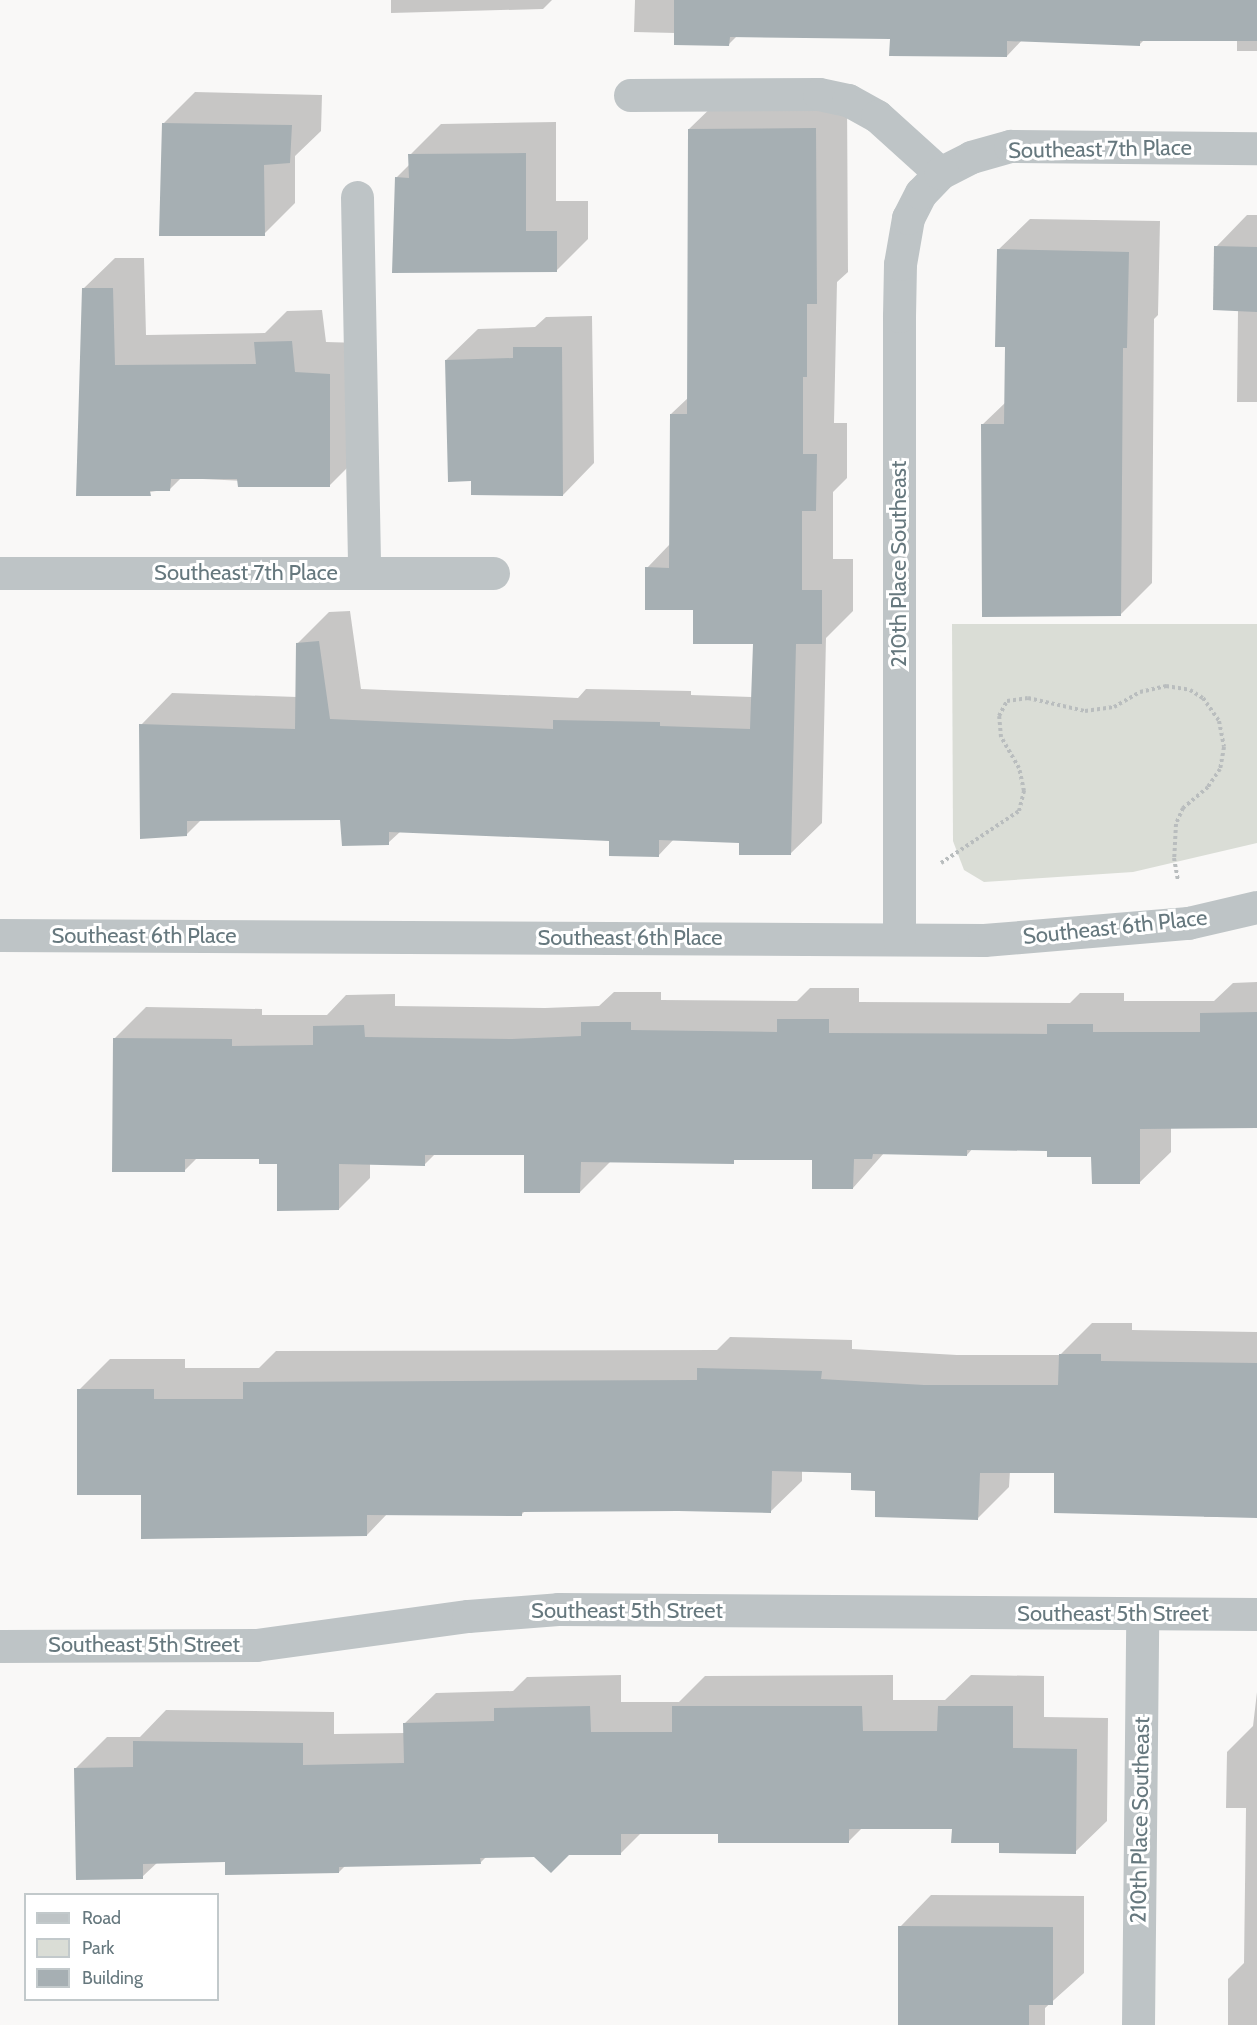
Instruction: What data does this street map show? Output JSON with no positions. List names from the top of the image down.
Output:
{
  "streets": {
    "street": [
      "Southeast 7th Place",
      "210th Place Southeast",
      "Southeast 6th Place",
      "Southeast 5th Street"
    ]
  },
  "crossings": [
    ["Southeast 7th Place", "210th Place Southeast"],
    ["210th Place Southeast", "Southeast 6th Place"],
    ["210th Place Southeast", "Southeast 5th Street"]
  ],
  "legend": ["Road", "Park", "Building"]
}
